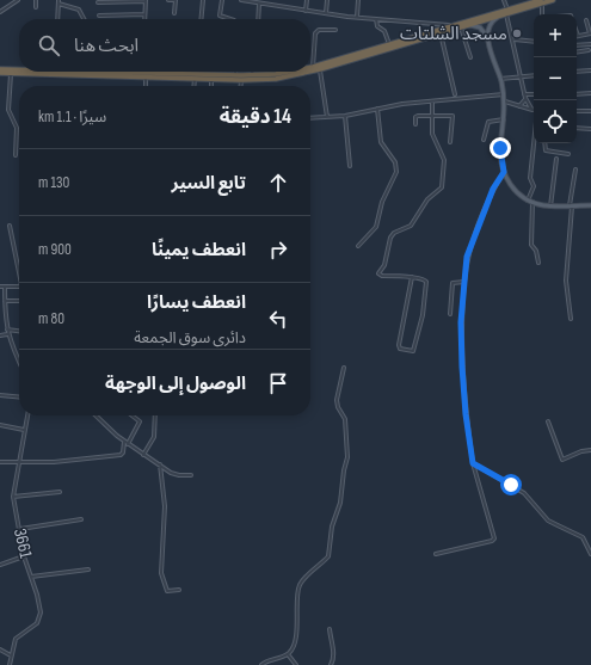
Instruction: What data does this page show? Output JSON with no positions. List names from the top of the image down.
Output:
{
  "streets": {
    "street": ["3661"]
  },
  "places": ["مسجد الشلتات"],
  "page": {
    "map_buttons": ["+", "−"],
    "search": "ابحث هنا",
    "heading": ["14 دقيقة", "سيرًا · 1.1 km"],
    "list": [
      ["تابع السير", "130 m"],
      ["انعطف يمينًا", "900 m"],
      ["انعطف يسارًا", "دائرى سوق الجمعة", "80 m"],
      "الوصول إلى الوجهة"
    ]
  }
}
